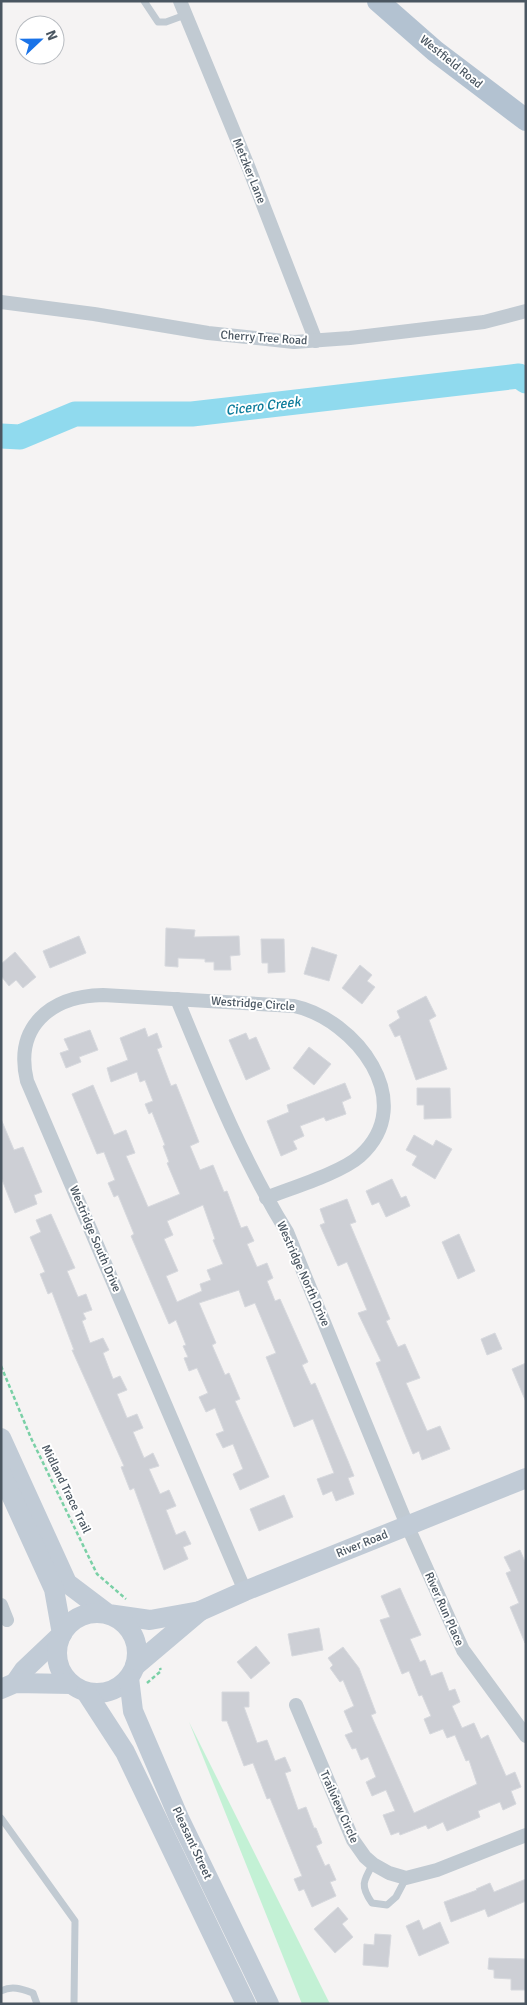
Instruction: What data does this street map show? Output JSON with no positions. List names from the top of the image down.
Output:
{
  "streets": {
    "main road": ["Westfield Road", "River Road", "Pleasant Street"],
    "street": [
      "Metzker Lane",
      "Cherry Tree Road",
      "Westridge Circle",
      "Westridge South Drive",
      "Westridge North Drive",
      "River Run Place",
      "Trailview Circle"
    ],
    "path": ["Midland Trace Trail"]
  },
  "crossings": [
    ["Metzker Lane", "Cherry Tree Road"],
    ["Westridge Circle", "Westridge South Drive"],
    ["Westridge Circle", "Westridge North Drive"],
    ["Westridge South Drive", "Westridge North Drive"],
    ["Westridge South Drive", "River Road"],
    ["Westridge North Drive", "River Road"],
    ["Westridge North Drive", "River Run Place"],
    ["Midland Trace Trail", "River Road"],
    ["River Road", "River Run Place"],
    ["River Road", "Pleasant Street"]
  ],
  "water": ["Cicero Creek"],
  "north": "right"
}
